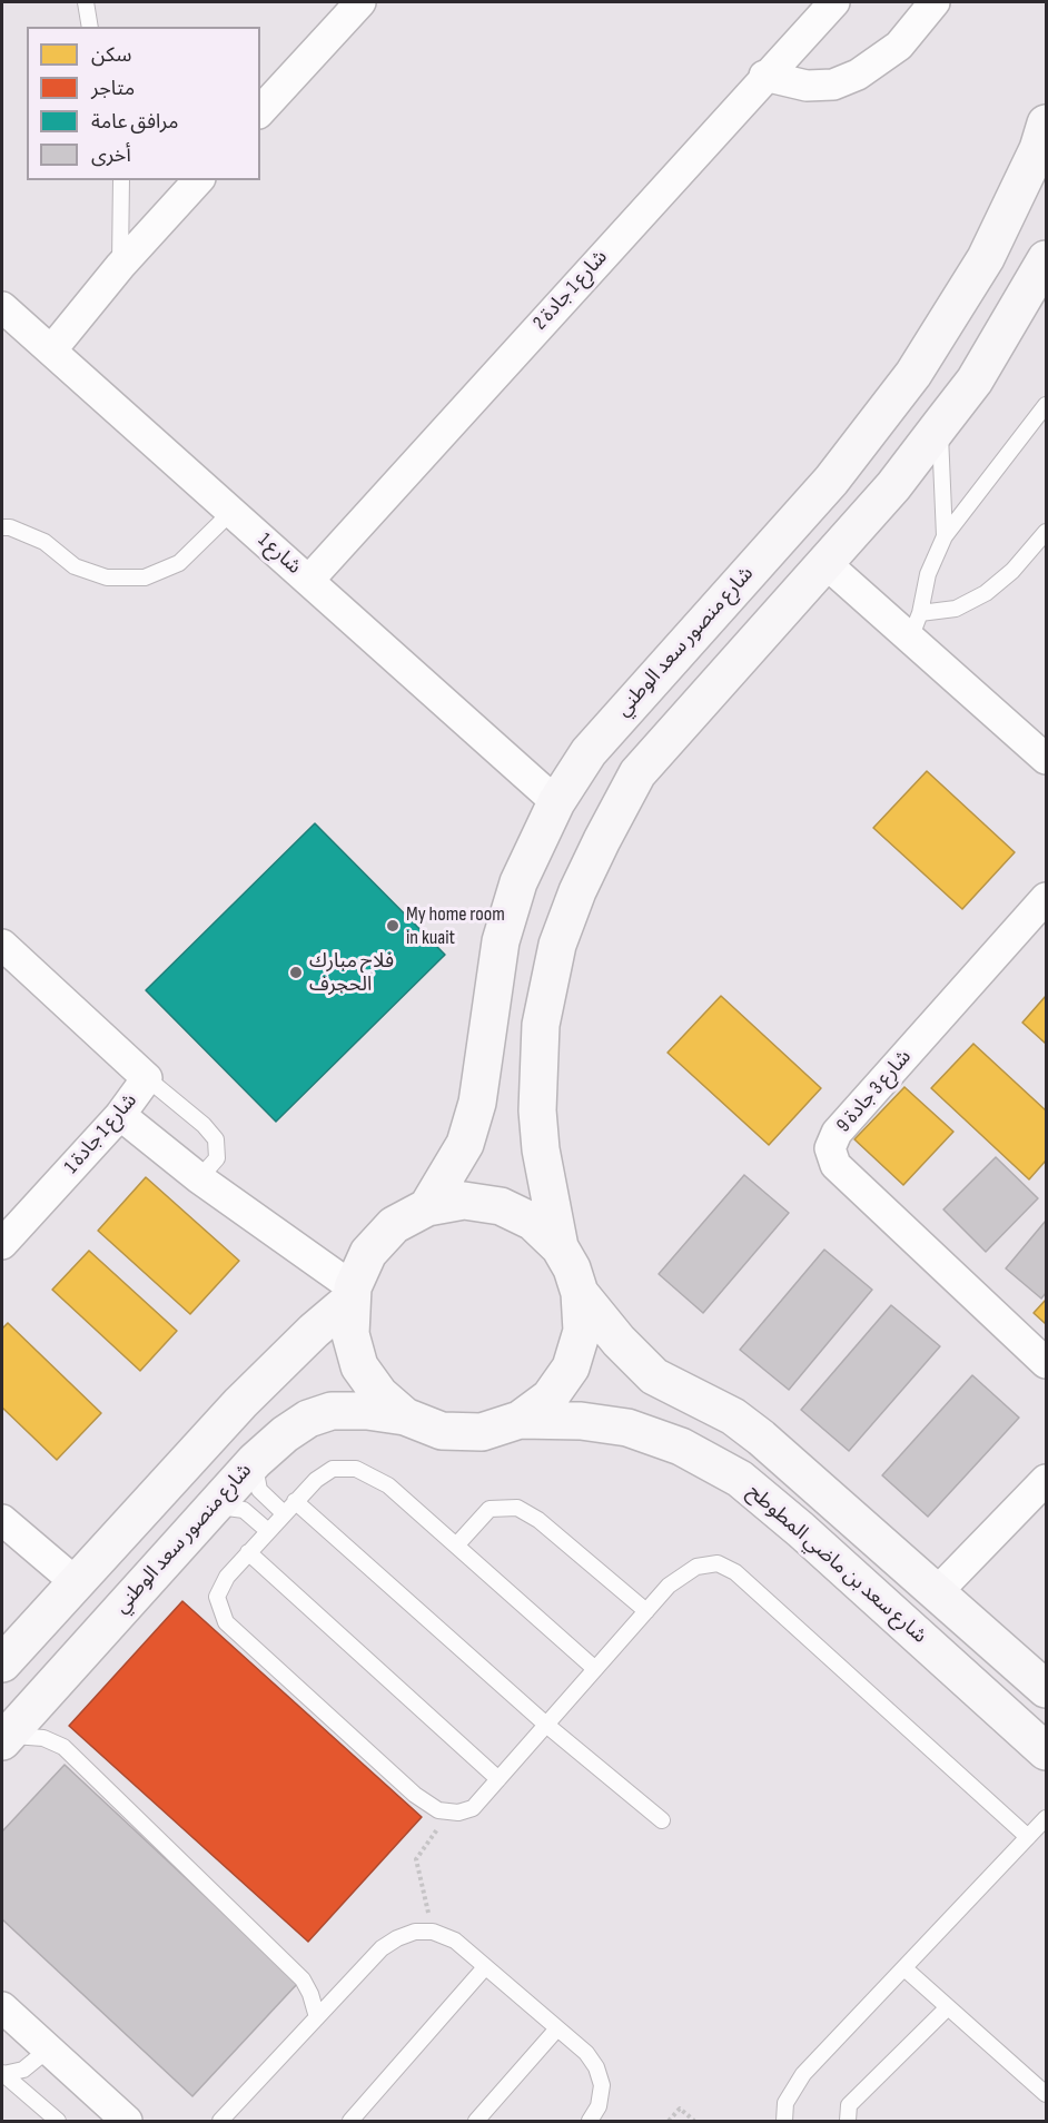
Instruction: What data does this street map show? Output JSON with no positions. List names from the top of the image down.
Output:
{
  "streets": {
    "street": [
      "شارع 1 جادة 2",
      "شارع 1",
      "شارع منصور سعد الوطني",
      "شارع 3 جادة 9",
      "شارع 1 جادة 1",
      "شارع سعد بن ماضي المطوطح"
    ]
  },
  "crossings": [
    ["شارع 1 جادة 2", "شارع 1"],
    ["شارع 1", "شارع منصور سعد الوطني"],
    ["شارع منصور سعد الوطني", "شارع سعد بن ماضي المطوطح"]
  ],
  "places": ["My home room in kuait", "فلاح مبارك الحجرف"],
  "legend": [
    "سكن",
    "متاجر",
    "مرافق عامة",
    "أخرى"
  ]
}
